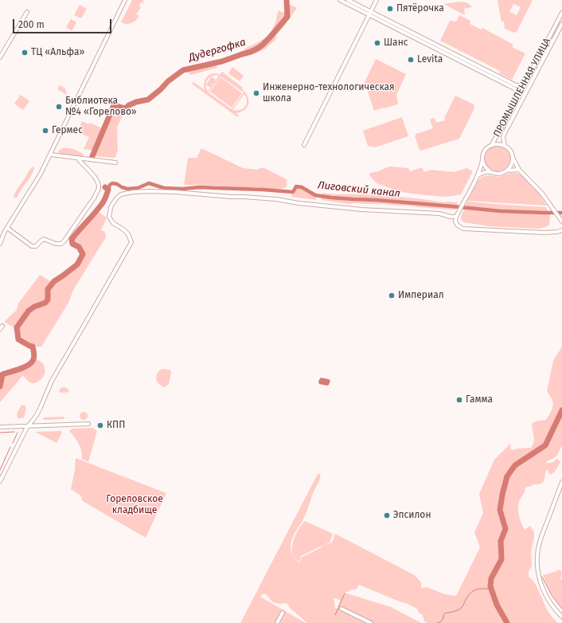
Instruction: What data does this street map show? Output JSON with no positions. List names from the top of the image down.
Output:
{
  "streets": {
    "street": ["ПРОМЫШЛЕННАЯ УЛИЦА"]
  },
  "water": ["Дудергофка", "Лиговский канал"],
  "parks": ["Гореловское кладбище"],
  "places": [
    "Пятёрочка",
    "Шанс",
    "ТЦ «Альфа»",
    "Levita",
    "Инженерно-технологическая школа",
    "Библиотека №4 «Горелово»",
    "Гермес",
    "Империал",
    "Гамма",
    "КПП",
    "Эпсилон"
  ],
  "scale_bar": "200 m"
}
